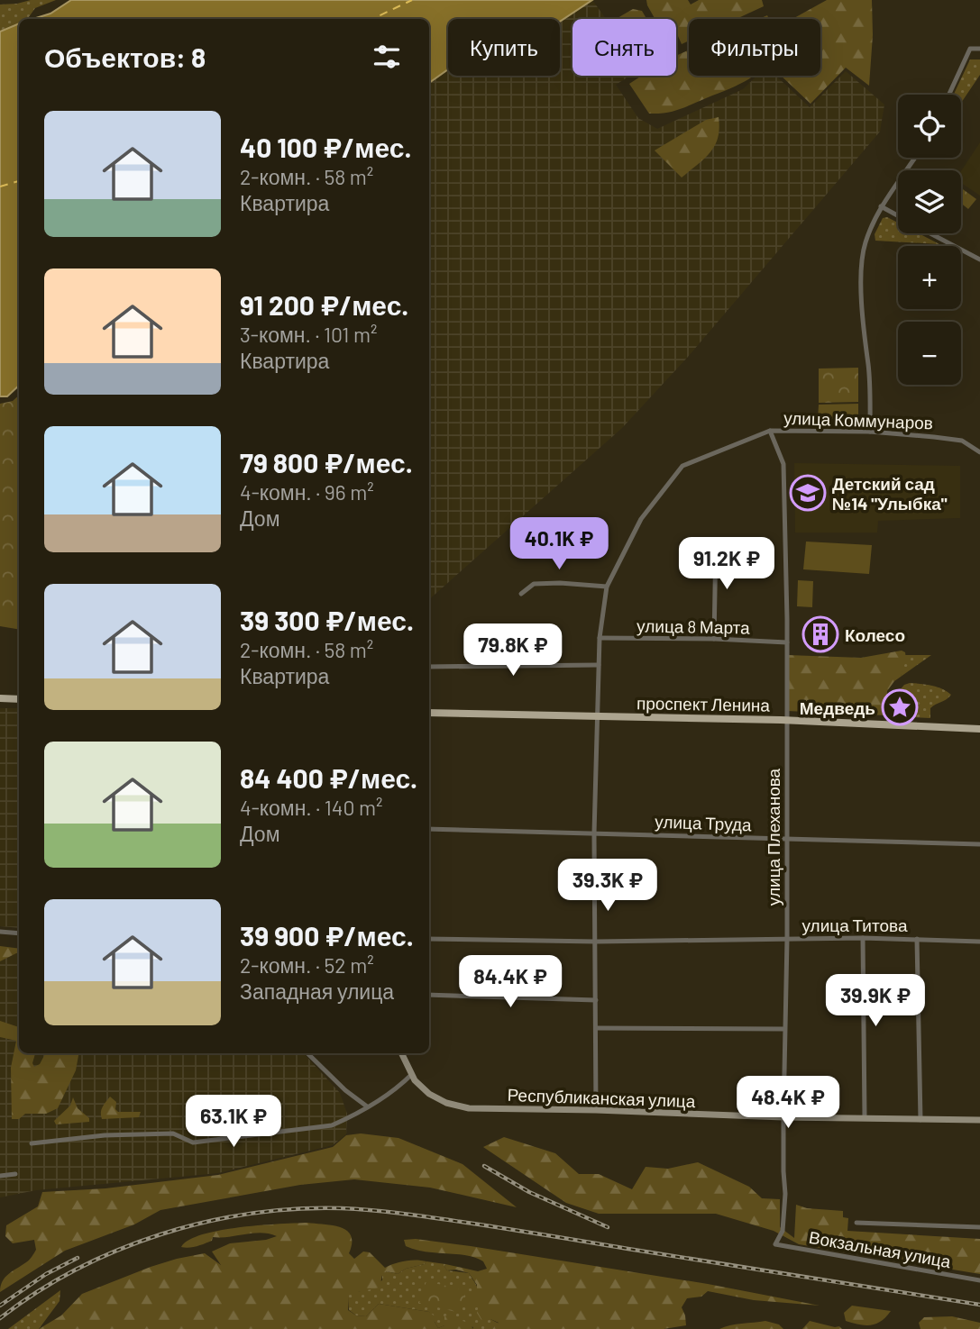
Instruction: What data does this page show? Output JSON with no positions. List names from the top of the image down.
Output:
{
  "streets": {
    "main road": ["проспект Ленина"],
    "street": [
      "улица Коммунаров",
      "улица 8 Марта",
      "улица Труда",
      "улица Плеханова",
      "улица Титова",
      "Республиканская улица",
      "Вокзальная улица"
    ]
  },
  "crossings": [
    ["улица Коммунаров", "улица 8 Марта"],
    ["улица Коммунаров", "проспект Ленина"],
    ["улица Коммунаров", "улица Труда"],
    ["улица Коммунаров", "улица Плеханова"],
    ["улица Коммунаров", "улица Титова"],
    ["улица Коммунаров", "Республиканская улица"],
    ["улица 8 Марта", "улица Плеханова"],
    ["проспект Ленина", "улица Плеханова"],
    ["улица Труда", "улица Плеханова"],
    ["улица Плеханова", "улица Титова"],
    ["улица Плеханова", "Республиканская улица"],
    ["улица Плеханова", "Вокзальная улица"]
  ],
  "places": {
    "school or university": ["Детский сад №14 \"Улыбка\""],
    "building": ["Колесо"],
    "place": ["Медведь"]
  },
  "page": {
    "chip": ["Купить", "Снять", "Фильтры"],
    "heading": "Объектов: 8",
    "map_buttons": ["+", "−"],
    "list": [
      {
        "name": "40 100 ₽/мес.",
        "note": "2-комн. · 58 m² · Квартира"
      },
      {
        "name": "91 200 ₽/мес.",
        "note": "3-комн. · 101 m² · Квартира"
      },
      {
        "name": "79 800 ₽/мес.",
        "note": "4-комн. · 96 m² · Дом"
      },
      {
        "name": "39 300 ₽/мес.",
        "note": "2-комн. · 58 m² · Квартира"
      },
      {
        "name": "84 400 ₽/мес.",
        "note": "4-комн. · 140 m² · Дом"
      },
      {
        "name": "39 900 ₽/мес.",
        "note": "2-комн. · 52 m² · Западная улица"
      }
    ],
    "price": [
      "40.1K ₽",
      "91.2K ₽",
      "79.8K ₽",
      "39.3K ₽",
      "84.4K ₽",
      "39.9K ₽",
      "48.4K ₽",
      "63.1K ₽"
    ]
  }
}
